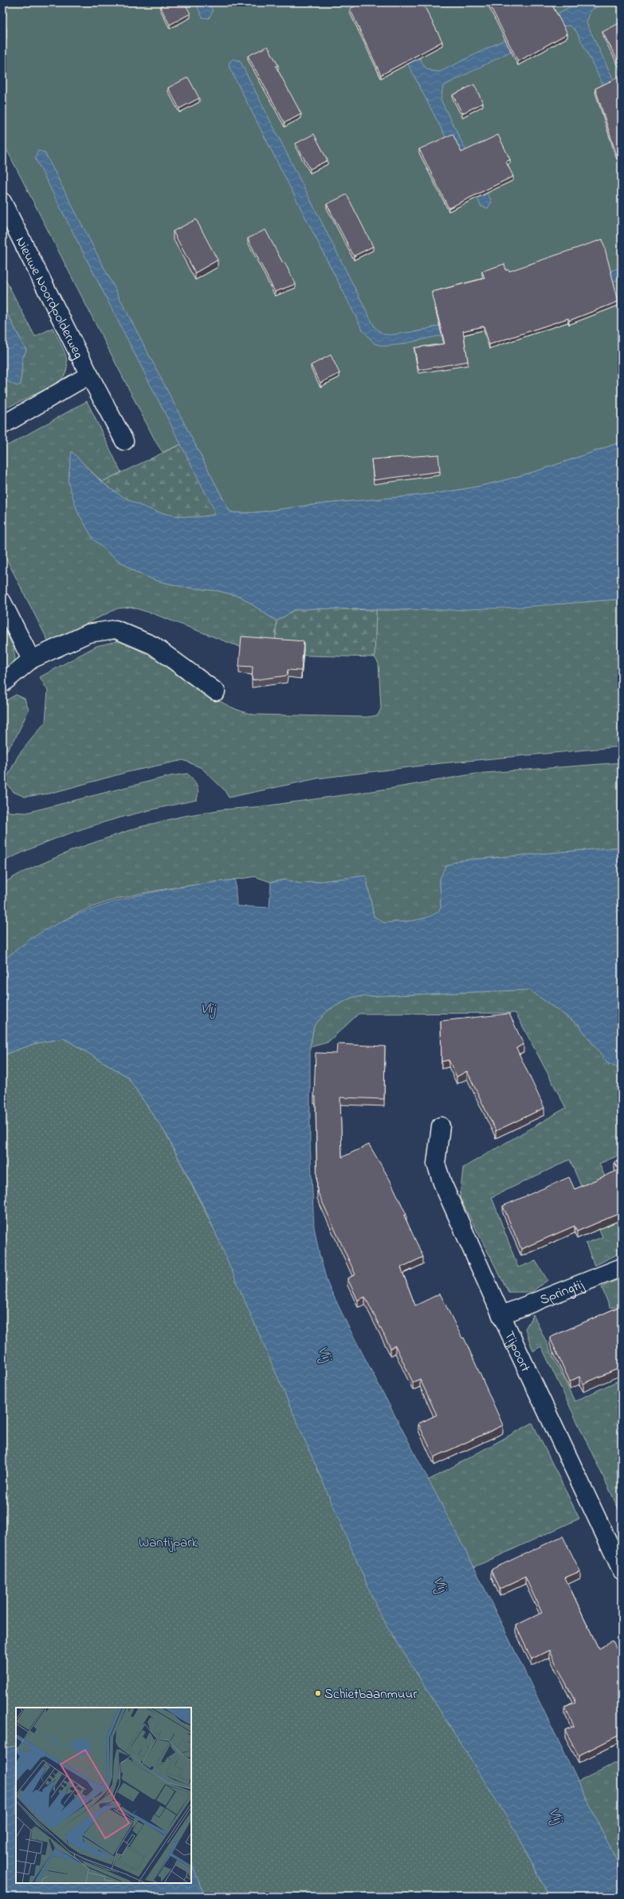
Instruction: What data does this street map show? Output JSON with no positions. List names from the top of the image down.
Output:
{
  "streets": {
    "street": ["Nieuwe Noordpolderweg", "Springtij", "Tijpoort"]
  },
  "crossings": [
    ["Springtij", "Tijpoort"]
  ],
  "water": ["Vlij"],
  "parks": ["Wantijpark"],
  "places": ["Schietbaanmuur"]
}
